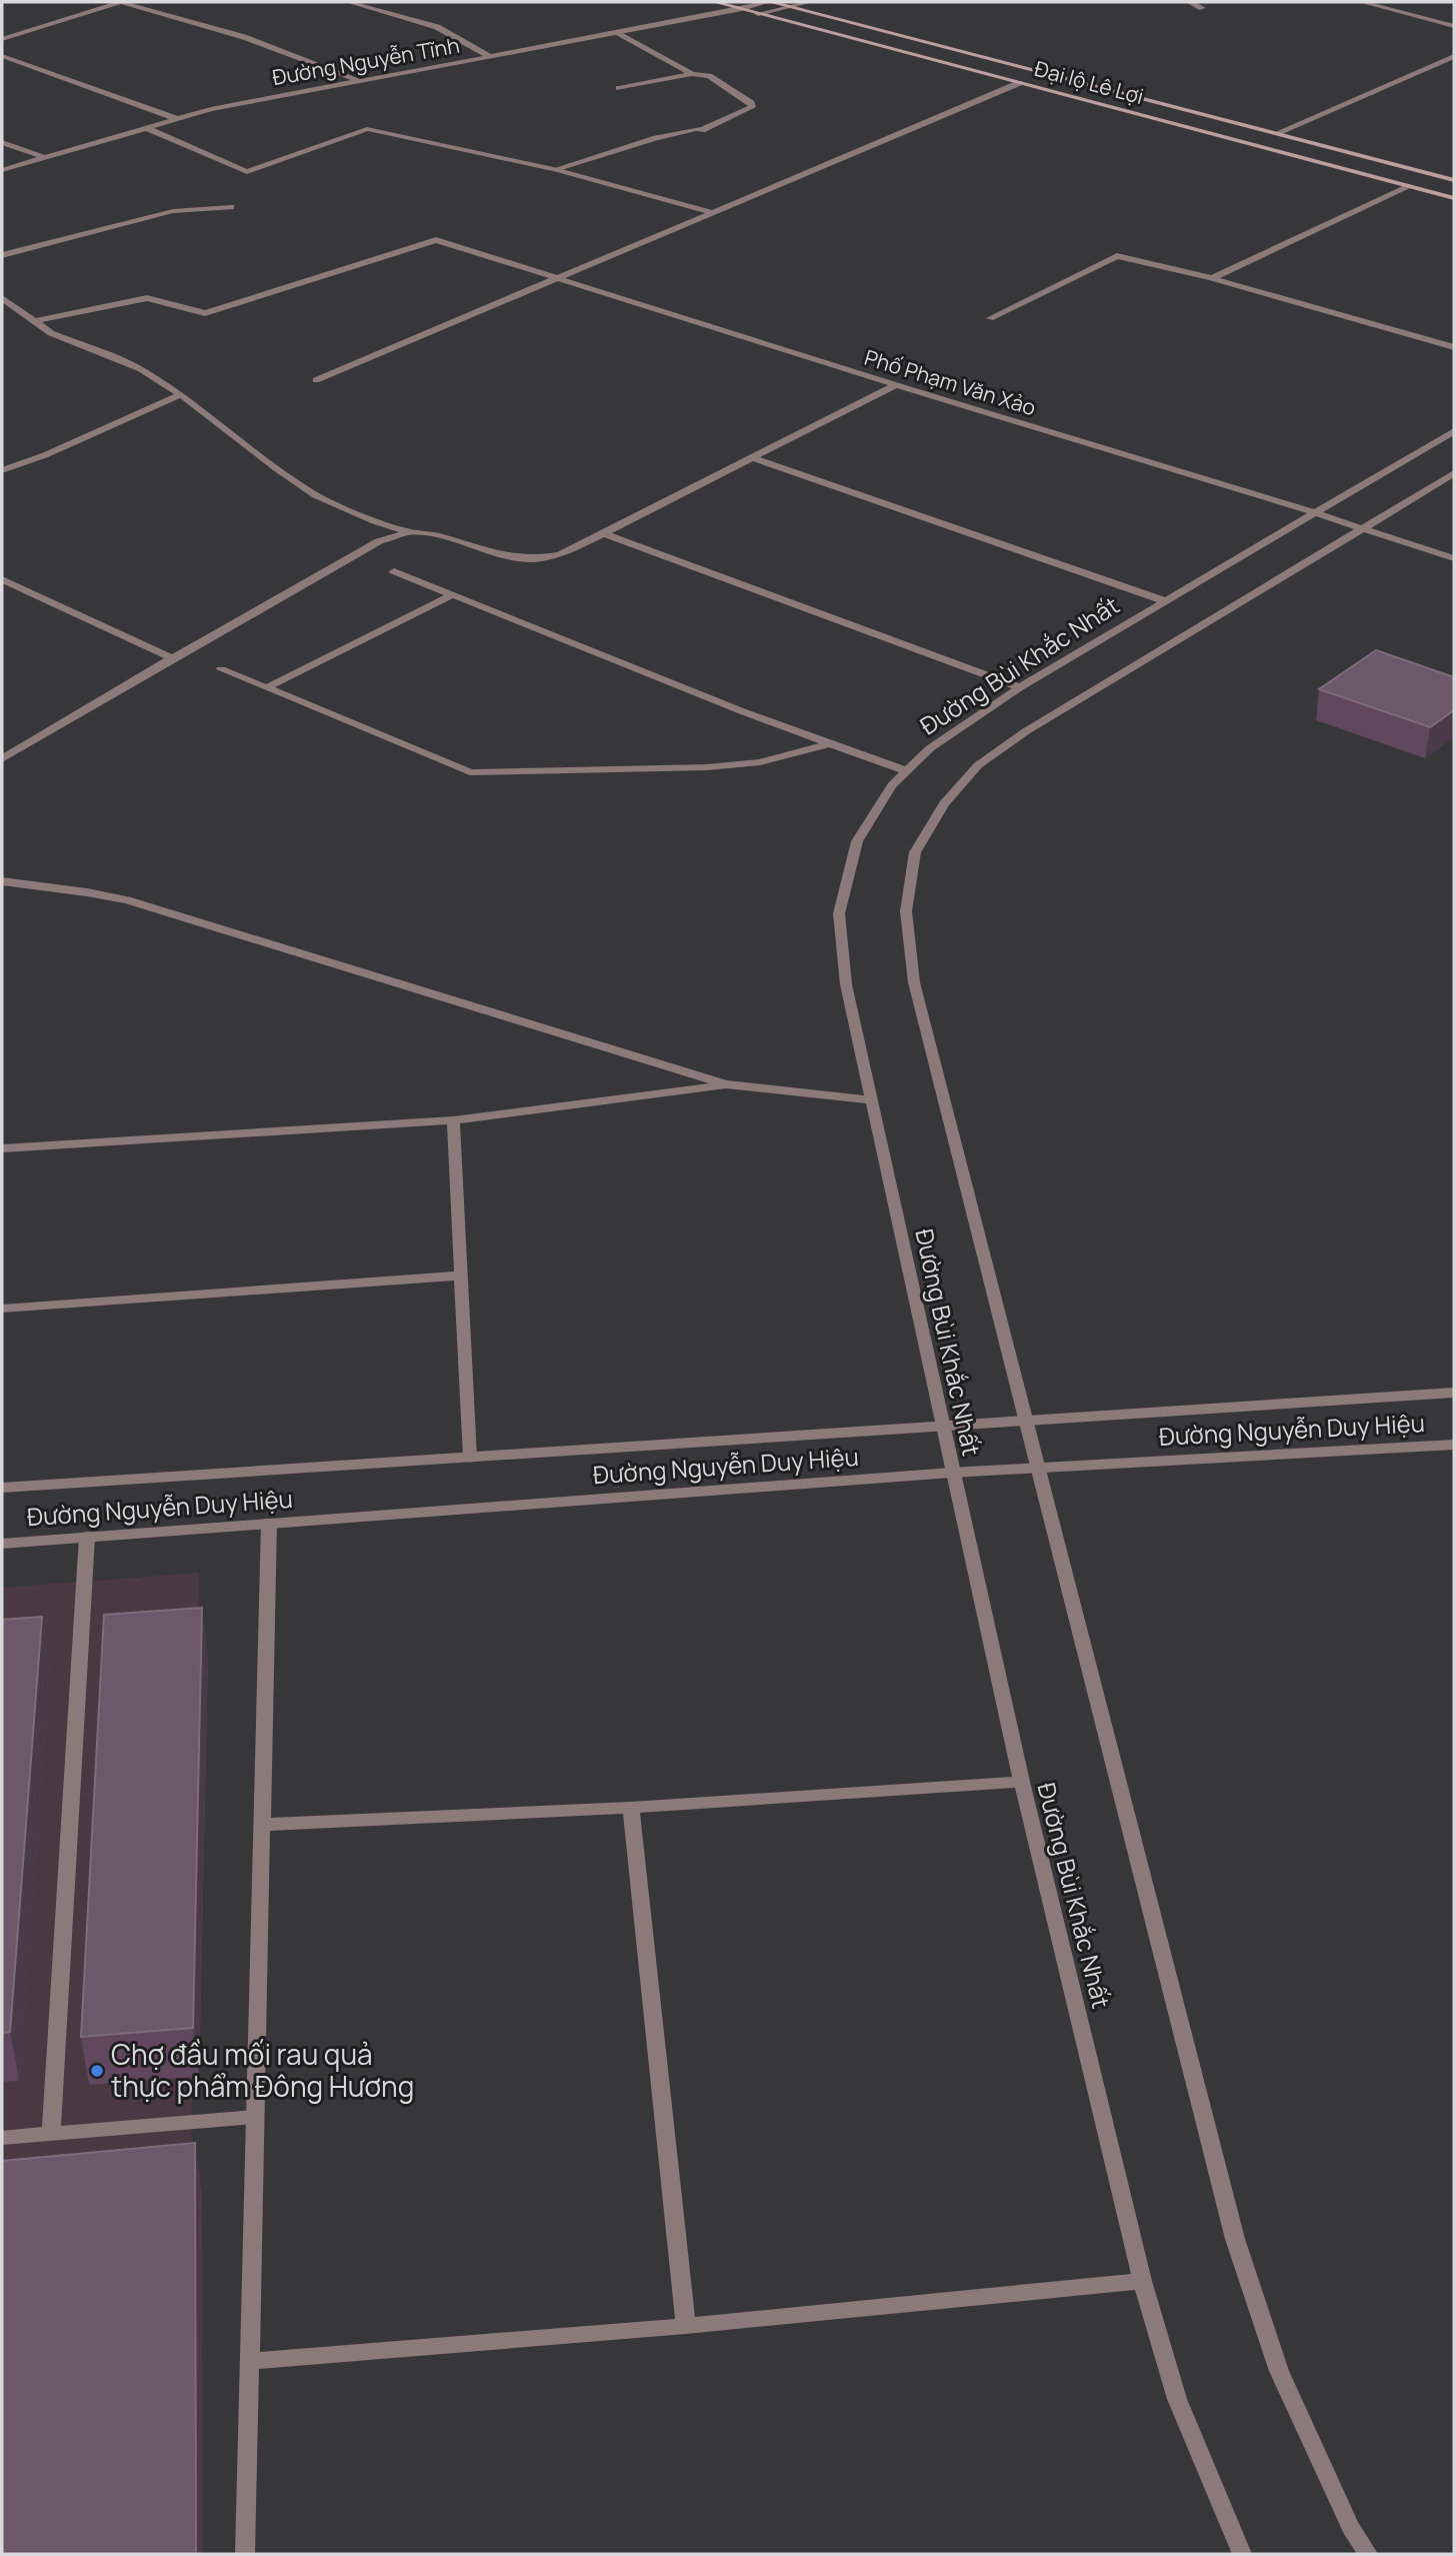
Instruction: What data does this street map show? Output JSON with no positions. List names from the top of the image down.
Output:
{
  "streets": {
    "main road": ["Đại lộ Lê Lợi"],
    "street": [
      "Đường Nguyễn Tĩnh",
      "Phố Phạm Văn Xảo",
      "Đường Bùi Khắc Nhất",
      "Đường Nguyễn Duy Hiệu"
    ]
  },
  "crossings": [
    ["Đường Nguyễn Tĩnh", "Đại lộ Lê Lợi"],
    ["Phố Phạm Văn Xảo", "Đường Bùi Khắc Nhất"],
    ["Đường Bùi Khắc Nhất", "Đường Nguyễn Duy Hiệu"]
  ],
  "places": ["Chợ đầu mối rau quả thực phẩm Đông Hương"]
}
